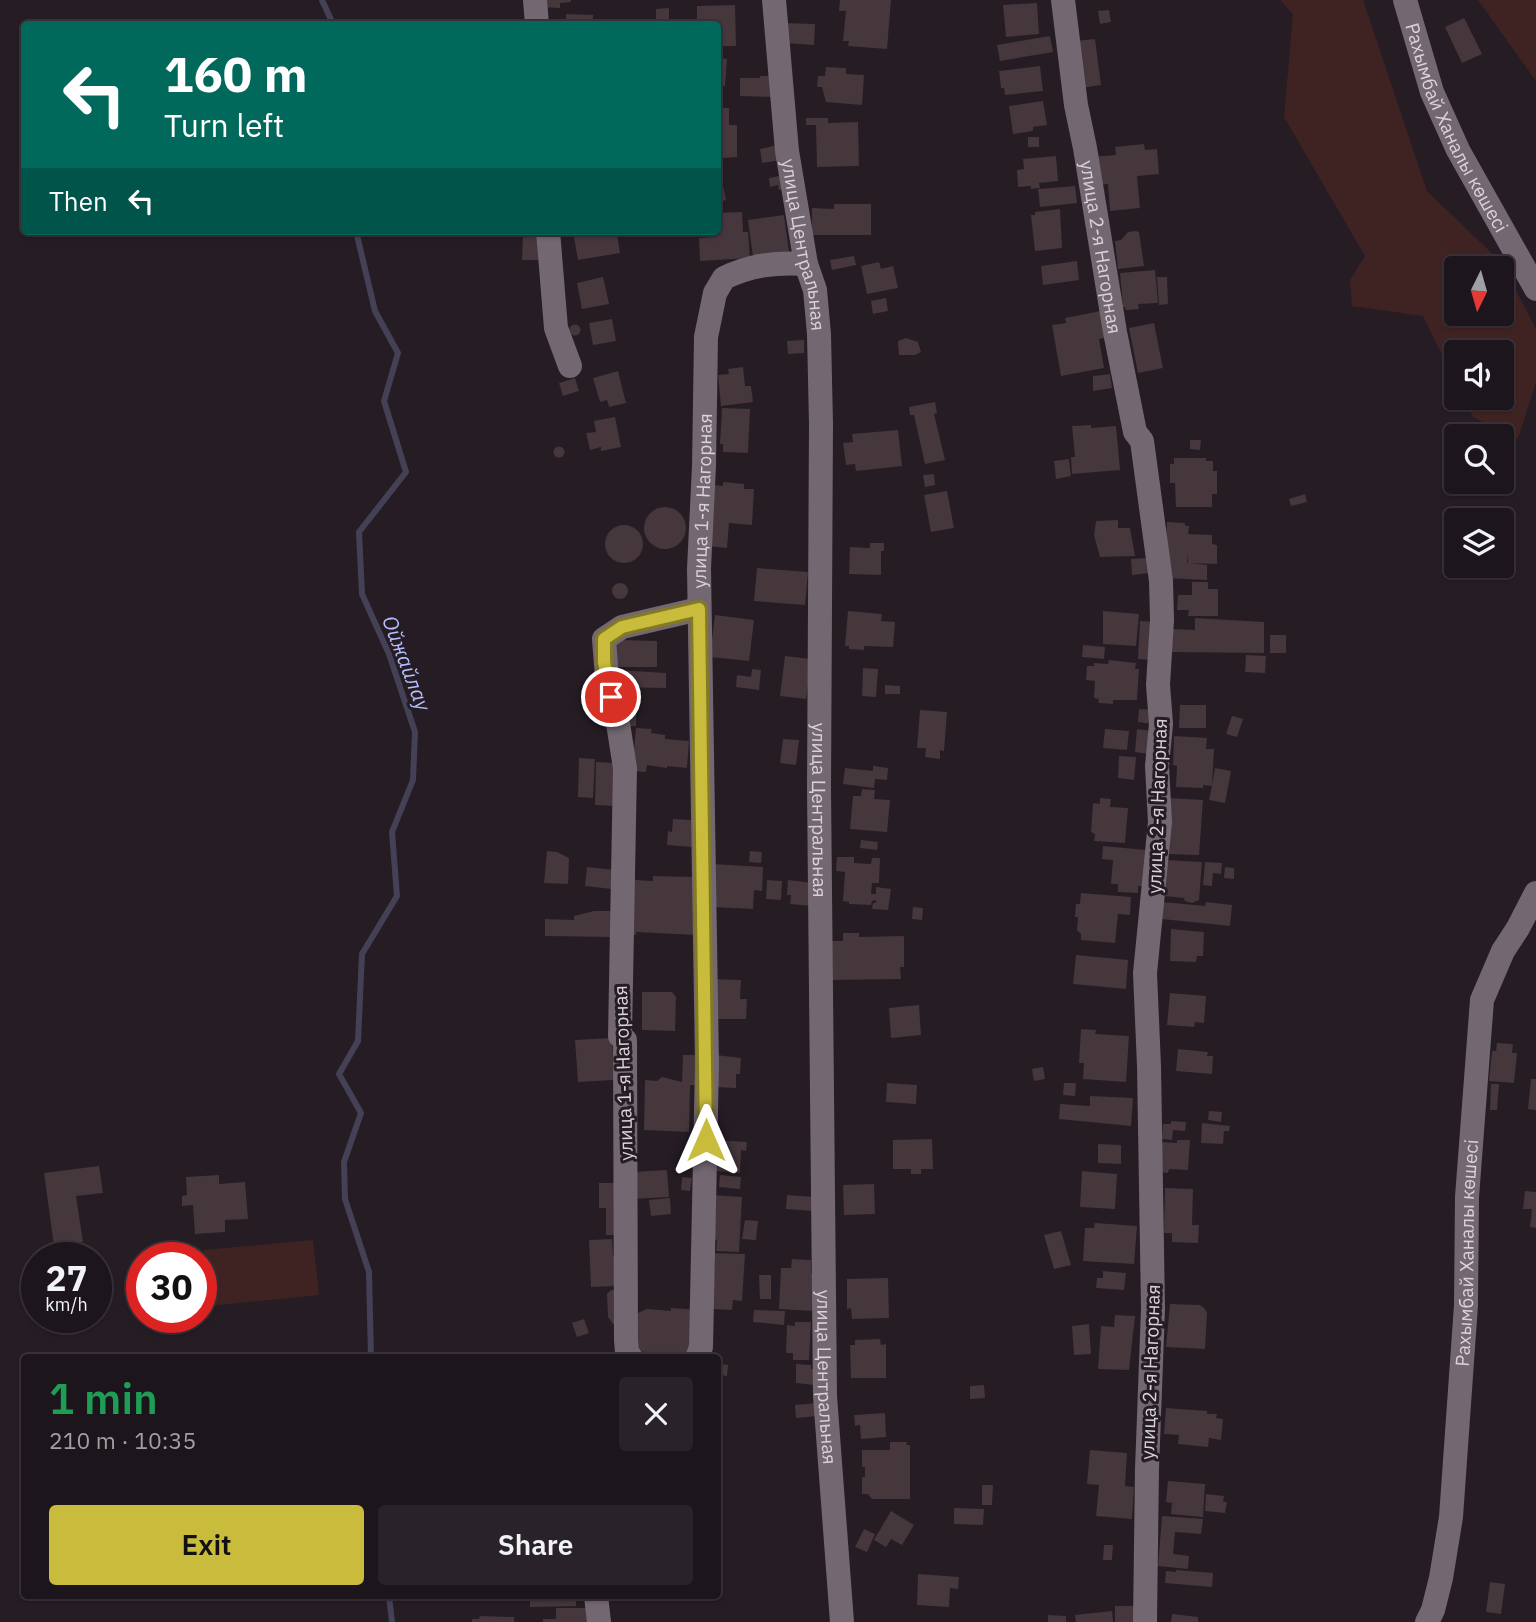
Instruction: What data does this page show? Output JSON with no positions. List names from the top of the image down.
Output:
{
  "streets": {
    "street": [
      "Рахымбай Ханалы көшесі",
      "улица Центральная",
      "улица 2-я Нагорная",
      "улица 1-я Нагорная"
    ]
  },
  "crossings": [
    ["улица Центральная", "улица 1-я Нагорная"]
  ],
  "water": ["Ойжайлау"],
  "north": "bottom",
  "page": {
    "turn": ["160 m", "Turn left"],
    "then": "Then",
    "speed": "27 km/h",
    "limit": "30",
    "heading": ["1 min", "210 m · 10:35"],
    "buttons": ["Exit", "Share"]
  }
}
